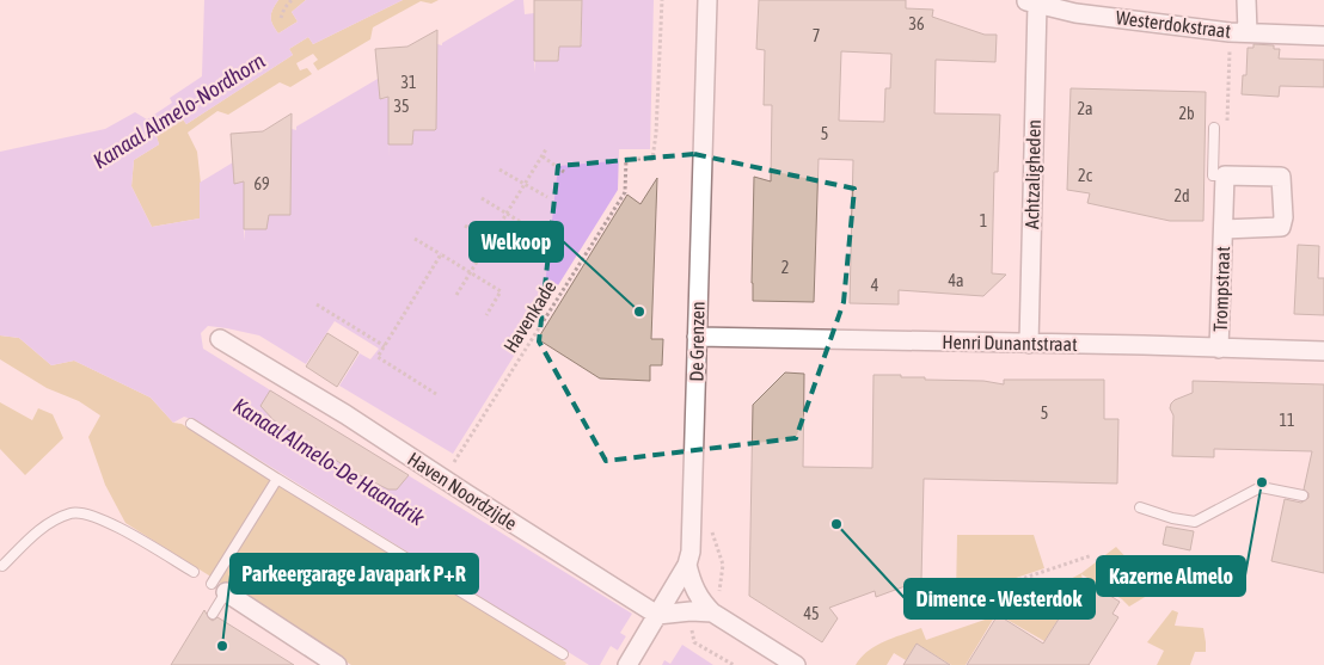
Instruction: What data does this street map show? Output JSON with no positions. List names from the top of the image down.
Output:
{
  "streets": {
    "street": [
      "Westerdokstraat",
      "Achtzaligheden",
      "Trompstraat",
      "De Grenzen",
      "Henri Dunantstraat",
      "Haven Noordzijde"
    ],
    "path": ["Havenkade"]
  },
  "crossings": [
    ["Westerdokstraat", "Achtzaligheden"],
    ["Achtzaligheden", "Henri Dunantstraat"],
    ["Trompstraat", "Henri Dunantstraat"],
    ["De Grenzen", "Henri Dunantstraat"],
    ["De Grenzen", "Haven Noordzijde"]
  ],
  "water": ["Kanaal Almelo-Nordhorn", "Kanaal Almelo-De Haandrik"],
  "places": [
    "Welkoop",
    "Kazerne Almelo",
    "Dimence - Westerdok",
    "Parkeergarage Javapark P+R"
  ],
  "house_numbers": [
    "36",
    "7",
    "31",
    "35",
    "2a",
    "2b",
    "5",
    "2c",
    "69",
    "2d",
    "1",
    "2",
    "4a",
    "4",
    "5",
    "11",
    "45"
  ]
}
